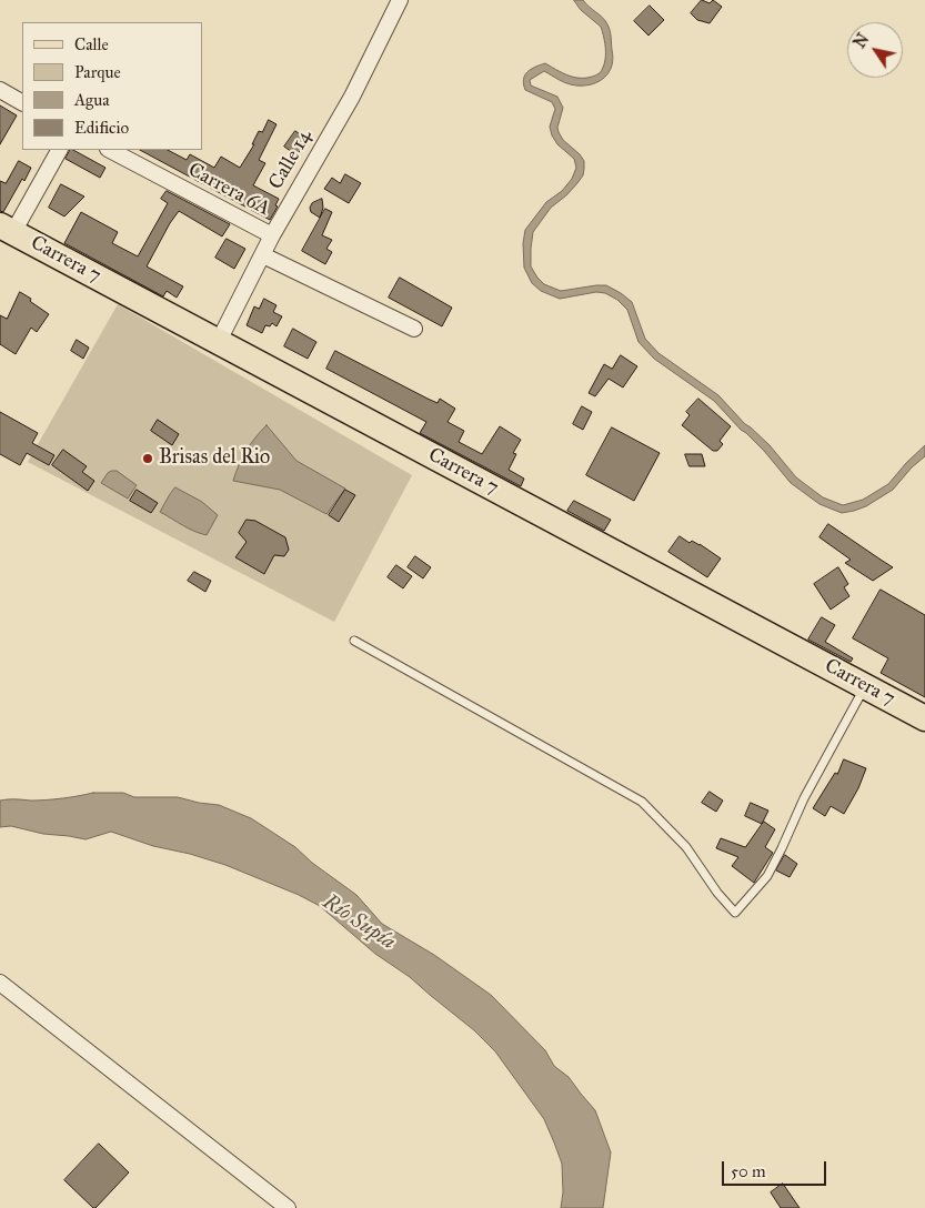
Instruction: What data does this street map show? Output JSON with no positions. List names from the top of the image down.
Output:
{
  "streets": {
    "main road": ["Carrera 7"],
    "street": ["Calle 14", "Carrera 6A"]
  },
  "crossings": [
    ["Calle 14", "Carrera 6A"],
    ["Calle 14", "Carrera 7"]
  ],
  "water": ["Río Supía"],
  "places": ["Brisas del Rio"],
  "legend": [
    "Calle",
    "Parque",
    "Agua",
    "Edificio"
  ],
  "scale_bar": "50 m",
  "north": "top left"
}
